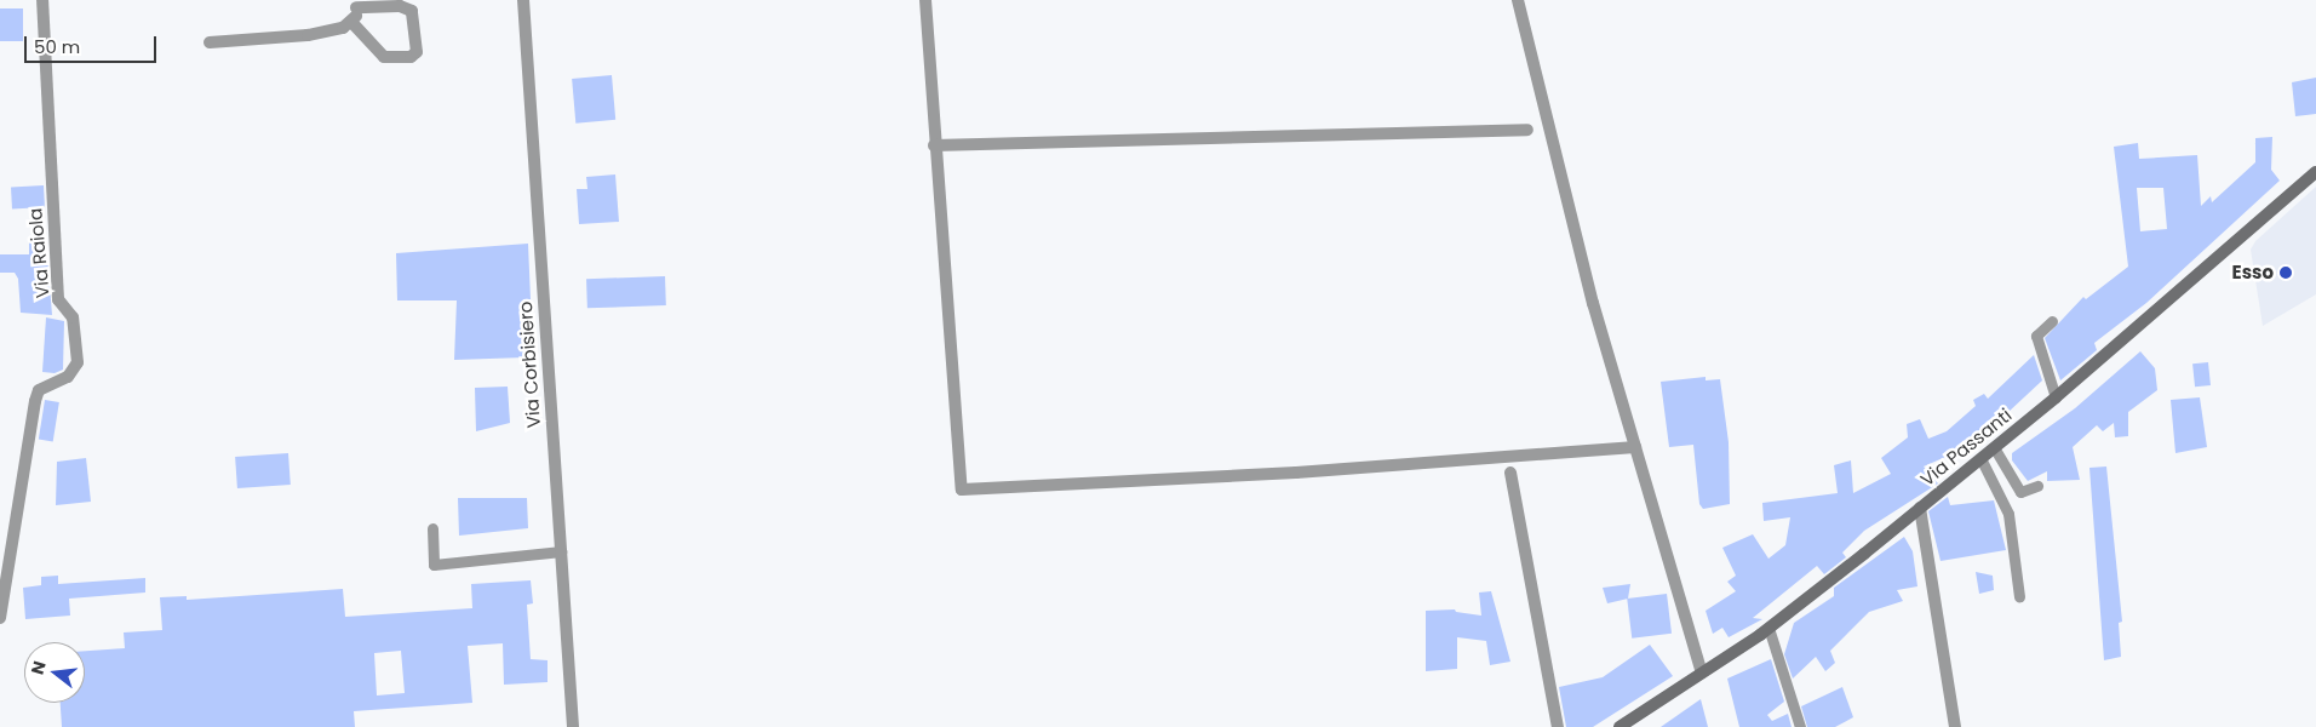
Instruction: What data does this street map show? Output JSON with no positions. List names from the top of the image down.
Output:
{
  "streets": {
    "street": ["Via Raiola", "Via Corbisiero", "Via Passanti"]
  },
  "places": ["Esso"],
  "scale_bar": "50 m",
  "north": "left"
}
